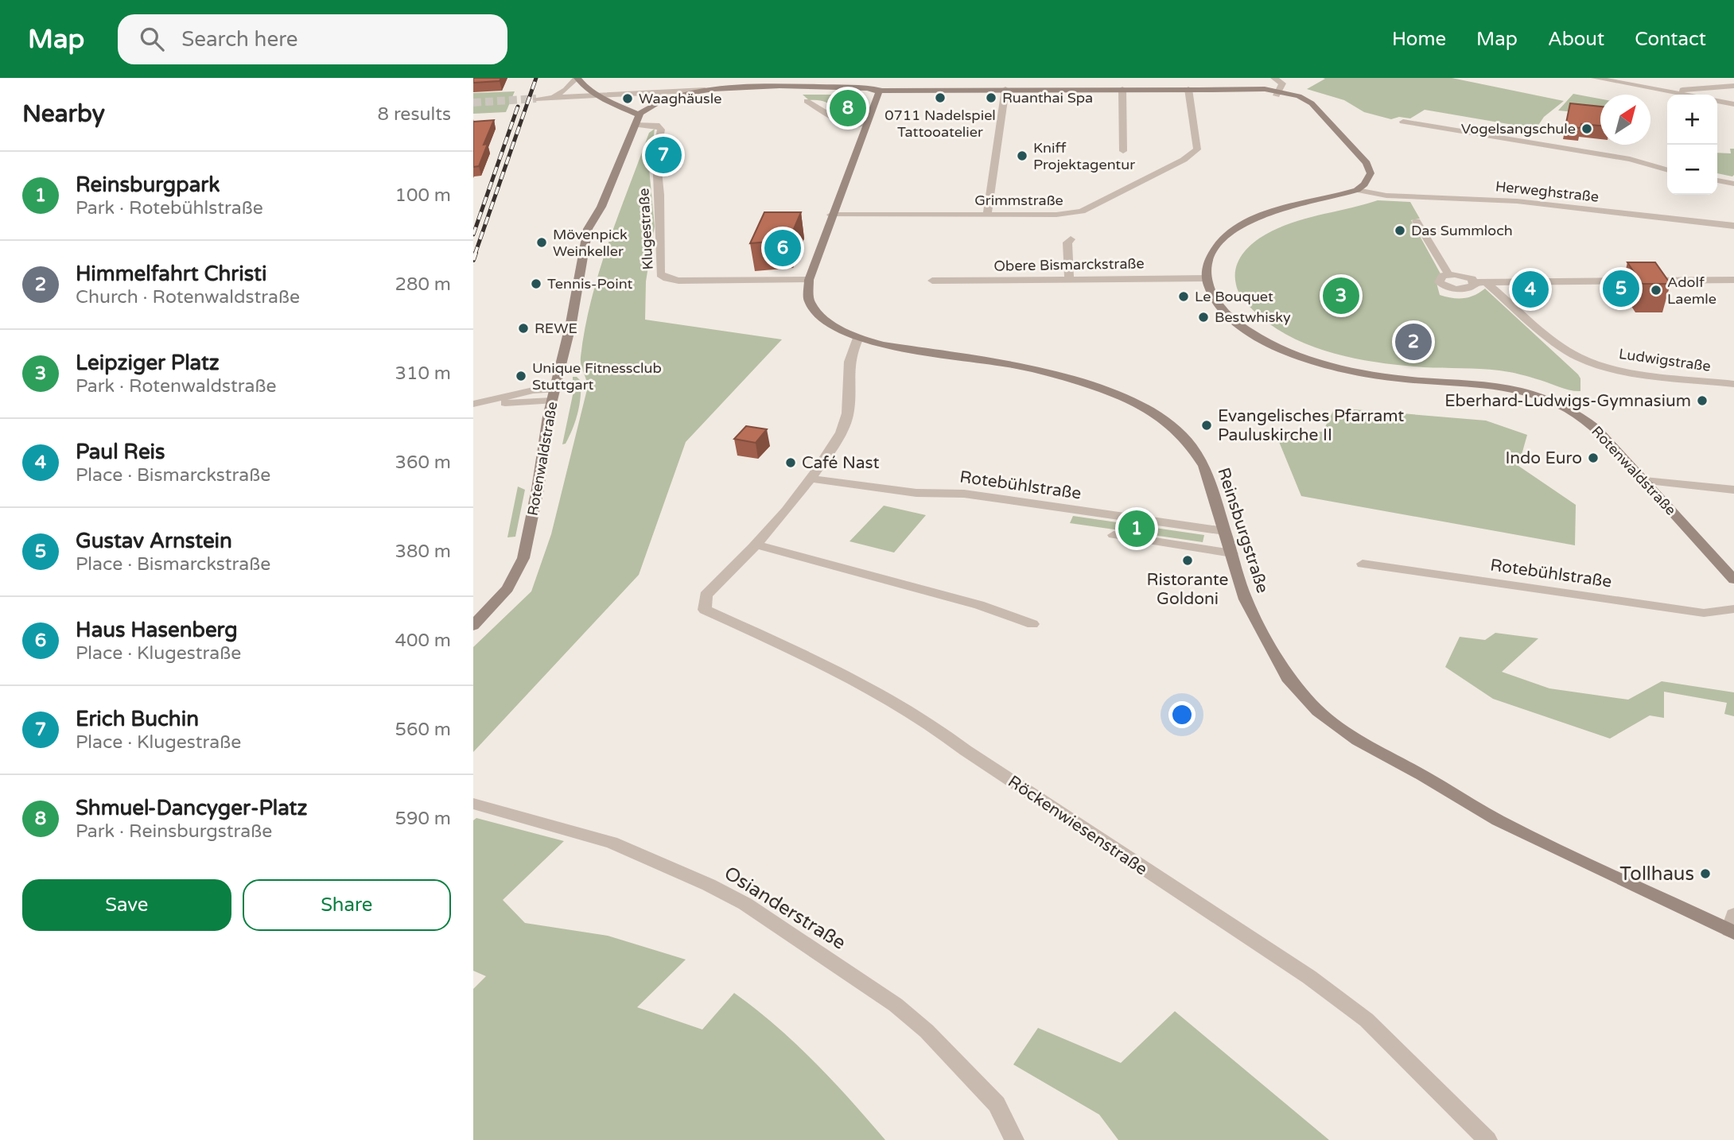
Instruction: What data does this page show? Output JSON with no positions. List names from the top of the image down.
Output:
{
  "streets": {
    "main road": ["Rotenwaldstraße", "Reinsburgstraße"],
    "street": [
      "Herweghstraße",
      "Grimmstraße",
      "Klugestraße",
      "Obere Bismarckstraße",
      "Ludwigstraße",
      "Rotebühlstraße",
      "Röckenwiesenstraße",
      "Osianderstraße"
    ]
  },
  "crossings": [
    ["Grimmstraße", "Reinsburgstraße"],
    ["Klugestraße", "Rotenwaldstraße"],
    ["Klugestraße", "Reinsburgstraße"],
    ["Obere Bismarckstraße", "Rotenwaldstraße"],
    ["Rotebühlstraße", "Reinsburgstraße"],
    ["Rotebühlstraße", "Röckenwiesenstraße"],
    ["Reinsburgstraße", "Röckenwiesenstraße"]
  ],
  "places": [
    "0711 Nadelspiel Tattooatelier",
    "Ruanthai Spa",
    "Waaghäusle",
    "Vogelsangschule",
    "Kniff Projektagentur",
    "Das Summloch",
    "Mövenpick Weinkeller",
    "Tennis-Point",
    "Adolf Laemle",
    "Le Bouquet",
    "Bestwhisky",
    "REWE",
    "Unique Fitnessclub Stuttgart",
    "Eberhard-Ludwigs-Gymnasium",
    "Evangelisches Pfarramt Pauluskirche II",
    "Indo Euro",
    "Café Nast",
    "Ristorante Goldoni",
    "Tollhaus"
  ],
  "north": "top right",
  "page": {
    "header": "Map",
    "search": "Search here",
    "nav": [
      "Home",
      "Map",
      "About",
      "Contact"
    ],
    "heading": ["Nearby", "8 results"],
    "pins": [
      "8",
      "7",
      "6",
      "5",
      "4",
      "3",
      "2",
      "1"
    ],
    "map_buttons": ["+", "−"],
    "list": [
      {
        "mark": "1",
        "name": "Reinsburgpark",
        "note": "Park · Rotebühlstraße",
        "value": "100 m"
      },
      {
        "mark": "2",
        "name": "Himmelfahrt Christi",
        "note": "Church · Rotenwaldstraße",
        "value": "280 m"
      },
      {
        "mark": "3",
        "name": "Leipziger Platz",
        "note": "Park · Rotenwaldstraße",
        "value": "310 m"
      },
      {
        "mark": "4",
        "name": "Paul Reis",
        "note": "Place · Bismarckstraße",
        "value": "360 m"
      },
      {
        "mark": "5",
        "name": "Gustav Arnstein",
        "note": "Place · Bismarckstraße",
        "value": "380 m"
      },
      {
        "mark": "6",
        "name": "Haus Hasenberg",
        "note": "Place · Klugestraße",
        "value": "400 m"
      },
      {
        "mark": "7",
        "name": "Erich Buchin",
        "note": "Place · Klugestraße",
        "value": "560 m"
      },
      {
        "mark": "8",
        "name": "Shmuel-Dancyger-Platz",
        "note": "Park · Reinsburgstraße",
        "value": "590 m"
      }
    ],
    "buttons": ["Save", "Share"]
  }
}
